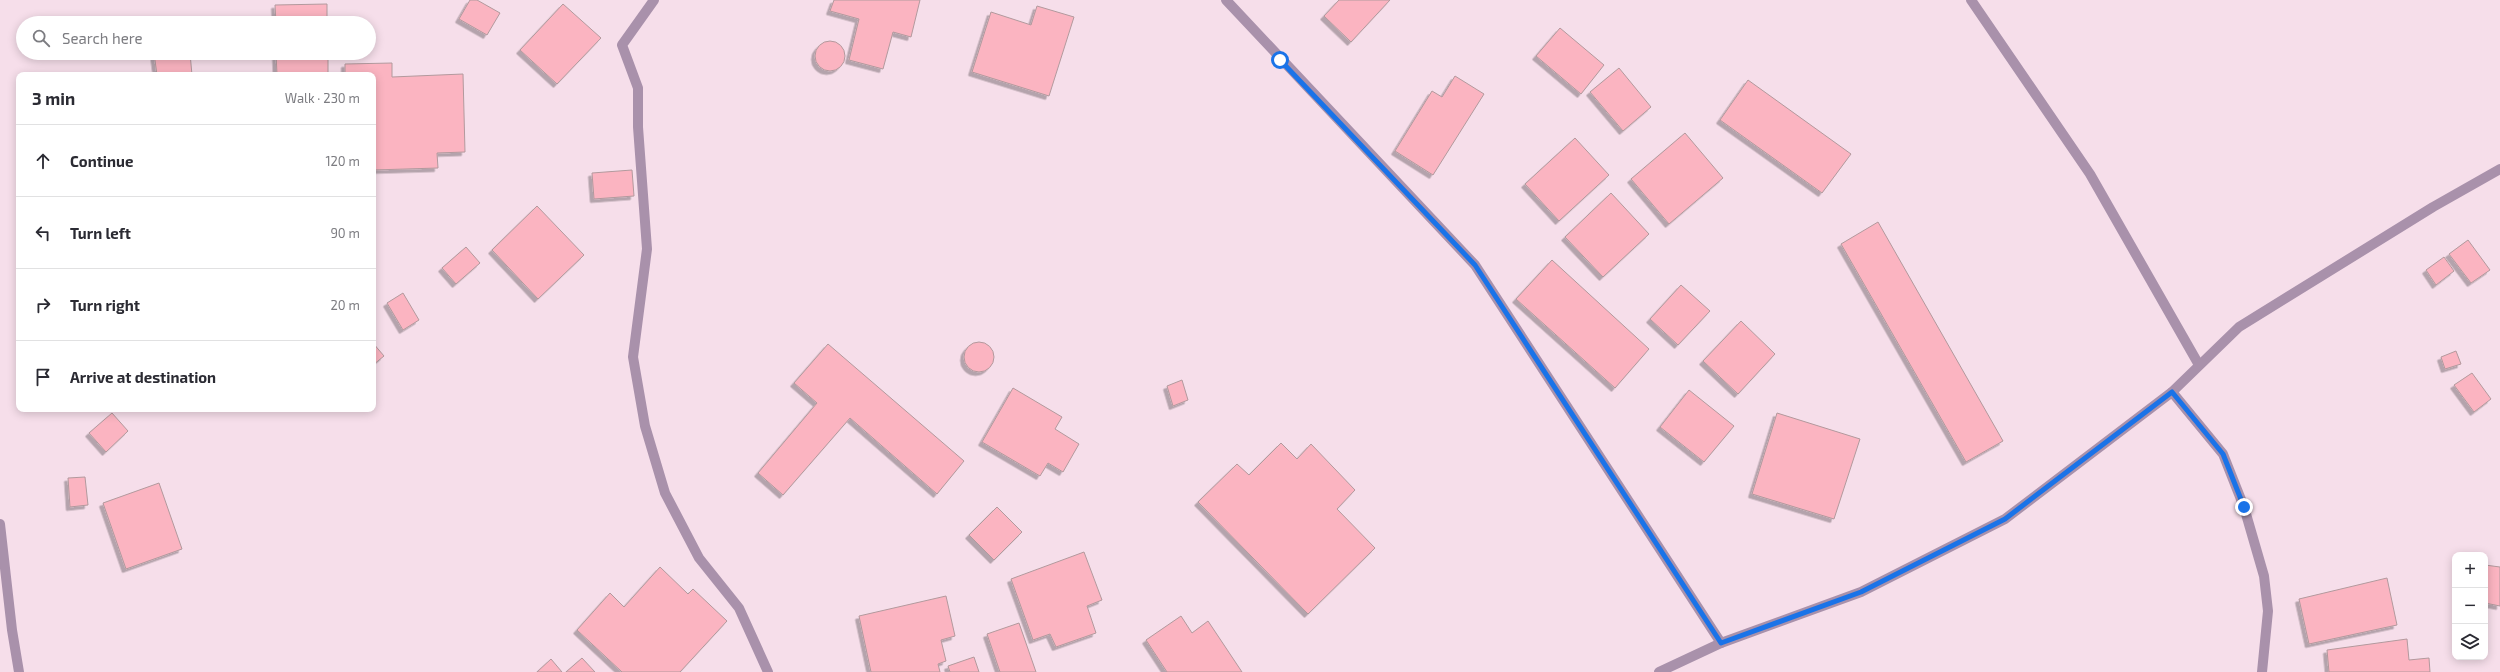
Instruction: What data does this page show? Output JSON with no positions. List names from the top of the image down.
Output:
{
  "page": {
    "search": "Search here",
    "heading": ["3 min", "Walk · 230 m"],
    "list": [
      ["Continue", "120 m"],
      ["Turn left", "90 m"],
      ["Turn right", "20 m"],
      "Arrive at destination"
    ],
    "map_buttons": ["+", "−"]
  }
}
